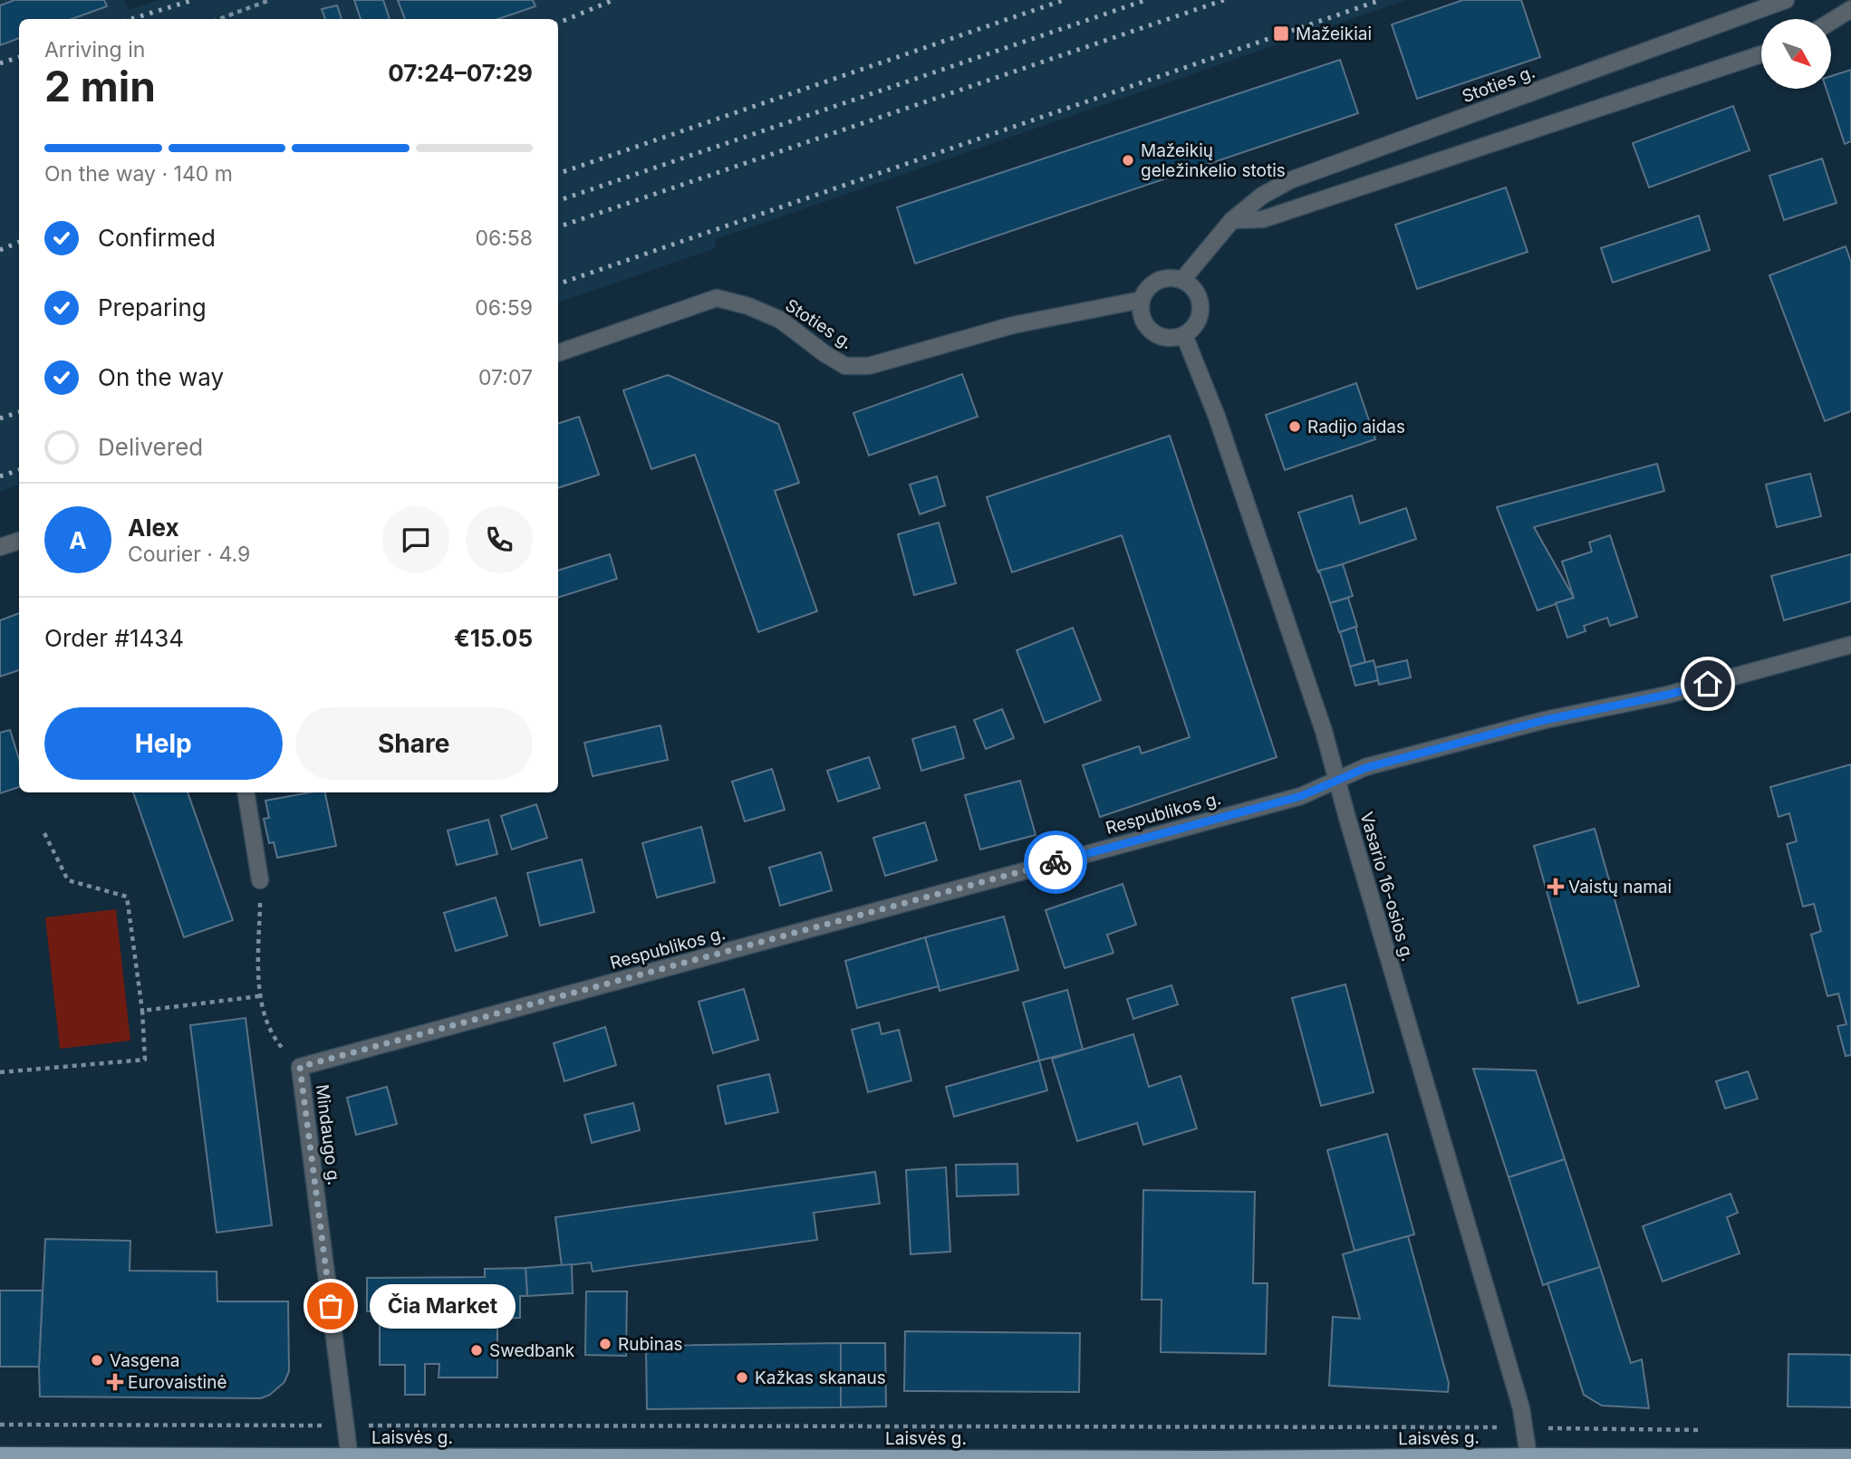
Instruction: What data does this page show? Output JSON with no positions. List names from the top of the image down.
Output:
{
  "streets": {
    "main road": ["Laisvės g."],
    "street": [
      "Stoties g.",
      "Respublikos g.",
      "Vasario 16-osios g.",
      "Mindaugo g."
    ]
  },
  "crossings": [
    ["Stoties g.", "Vasario 16-osios g."],
    ["Respublikos g.", "Vasario 16-osios g."],
    ["Respublikos g.", "Mindaugo g."],
    ["Vasario 16-osios g.", "Laisvės g."],
    ["Mindaugo g.", "Laisvės g."]
  ],
  "places": {
    "transit": ["Mažeikiai"],
    "other": [
      "Mažeikių geležinkelio stotis",
      "Radijo aidas",
      "Čia Market",
      "Rubinas",
      "Swedbank",
      "Vasgena",
      "Kažkas skanaus"
    ],
    "health": ["Vaistų namai", "Eurovaistinė"]
  },
  "north": "bottom right",
  "page": {
    "heading": ["2 min", "Arriving in", "07:24–07:29"],
    "panel": [
      "Alex",
      "Courier · 4.9",
      "Order #1434",
      "€15.05"
    ],
    "bar": "On the way · 140 m",
    "list": [
      ["Confirmed", "06:58"],
      ["Preparing", "06:59"],
      ["On the way", "07:07"],
      "Delivered"
    ],
    "round": "A",
    "buttons": ["Help", "Share"],
    "bubble": "Čia Market"
  }
}
